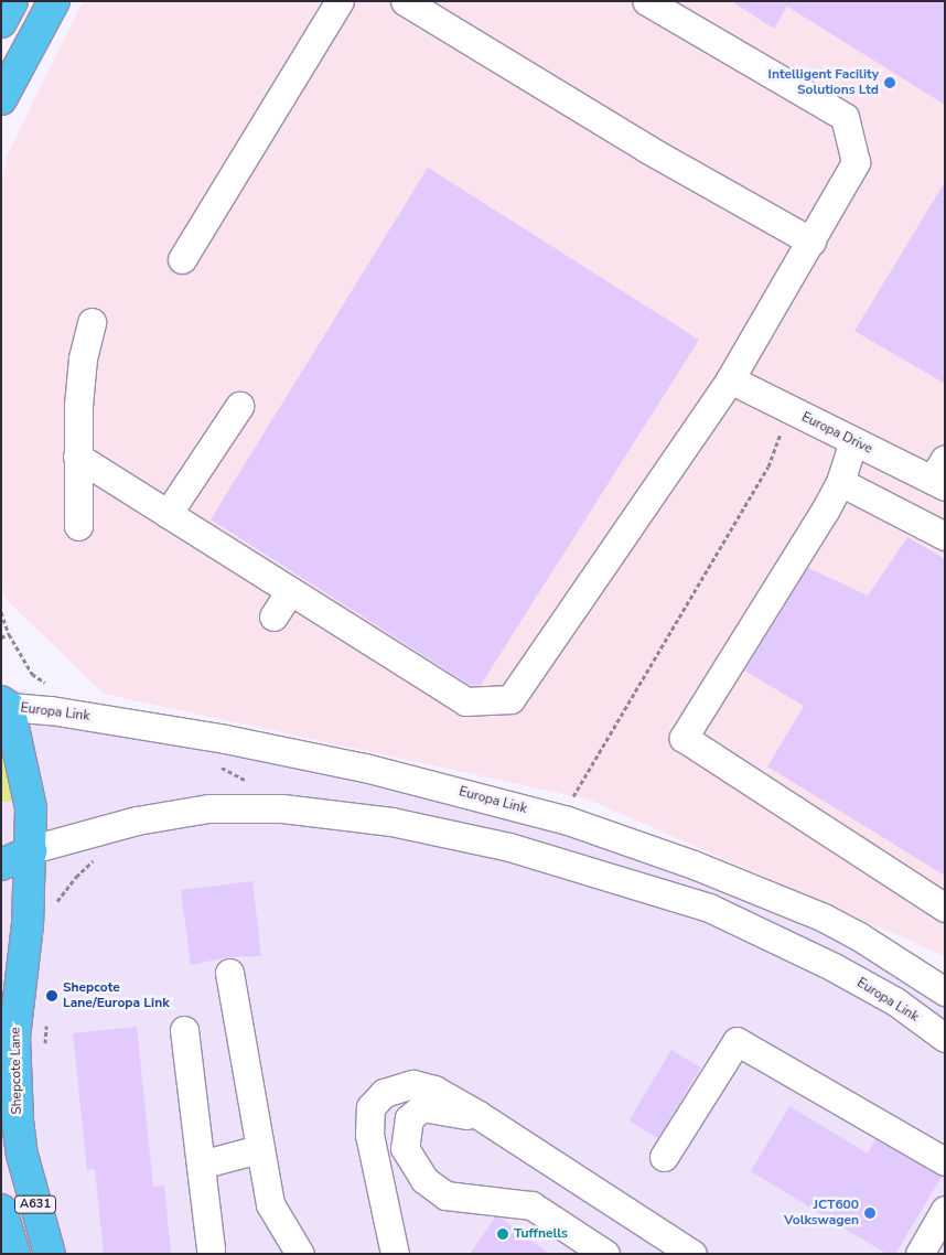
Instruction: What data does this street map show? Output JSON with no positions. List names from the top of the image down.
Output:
{
  "streets": {
    "highway": ["Shepcote Lane", "A631"],
    "street": ["Europa Drive", "Europa Link"]
  },
  "crossings": [
    ["Europa Link", "Shepcote Lane"]
  ],
  "places": [
    "Intelligent Facility Solutions Ltd",
    "Shepcote Lane/Europa Link",
    "JCT600 Volkswagen",
    "Tuffnells"
  ]
}
